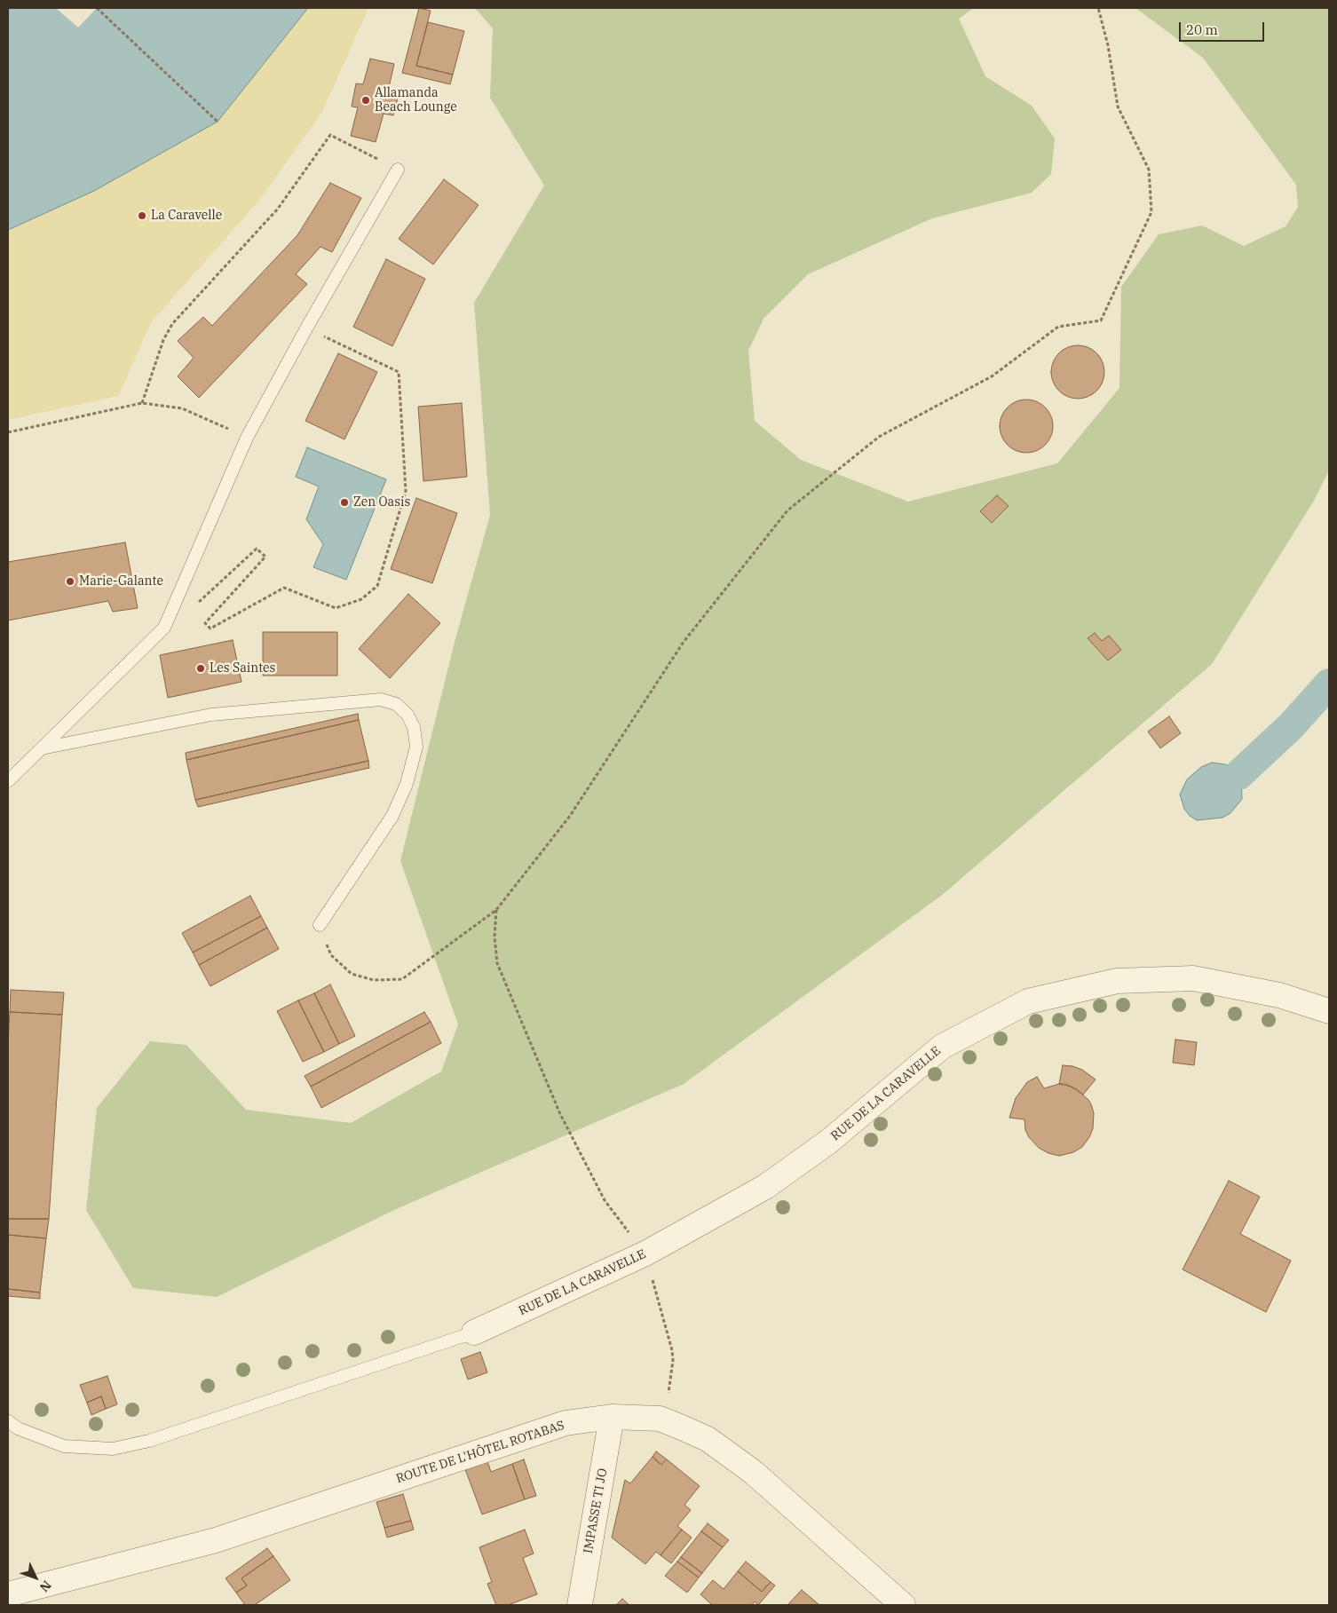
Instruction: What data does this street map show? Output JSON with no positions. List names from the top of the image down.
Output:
{
  "streets": {
    "street": ["RUE DE LA CARAVELLE", "ROUTE DE L'HÔTEL ROTABAS", "IMPASSE TI JO"]
  },
  "crossings": [
    ["ROUTE DE L'HÔTEL ROTABAS", "IMPASSE TI JO"]
  ],
  "places": [
    "Allamanda Beach Lounge",
    "La Caravelle",
    "Zen Oasis",
    "Marie-Galante",
    "Les Saintes"
  ],
  "scale_bar": "20 m",
  "north": "bottom right"
}
